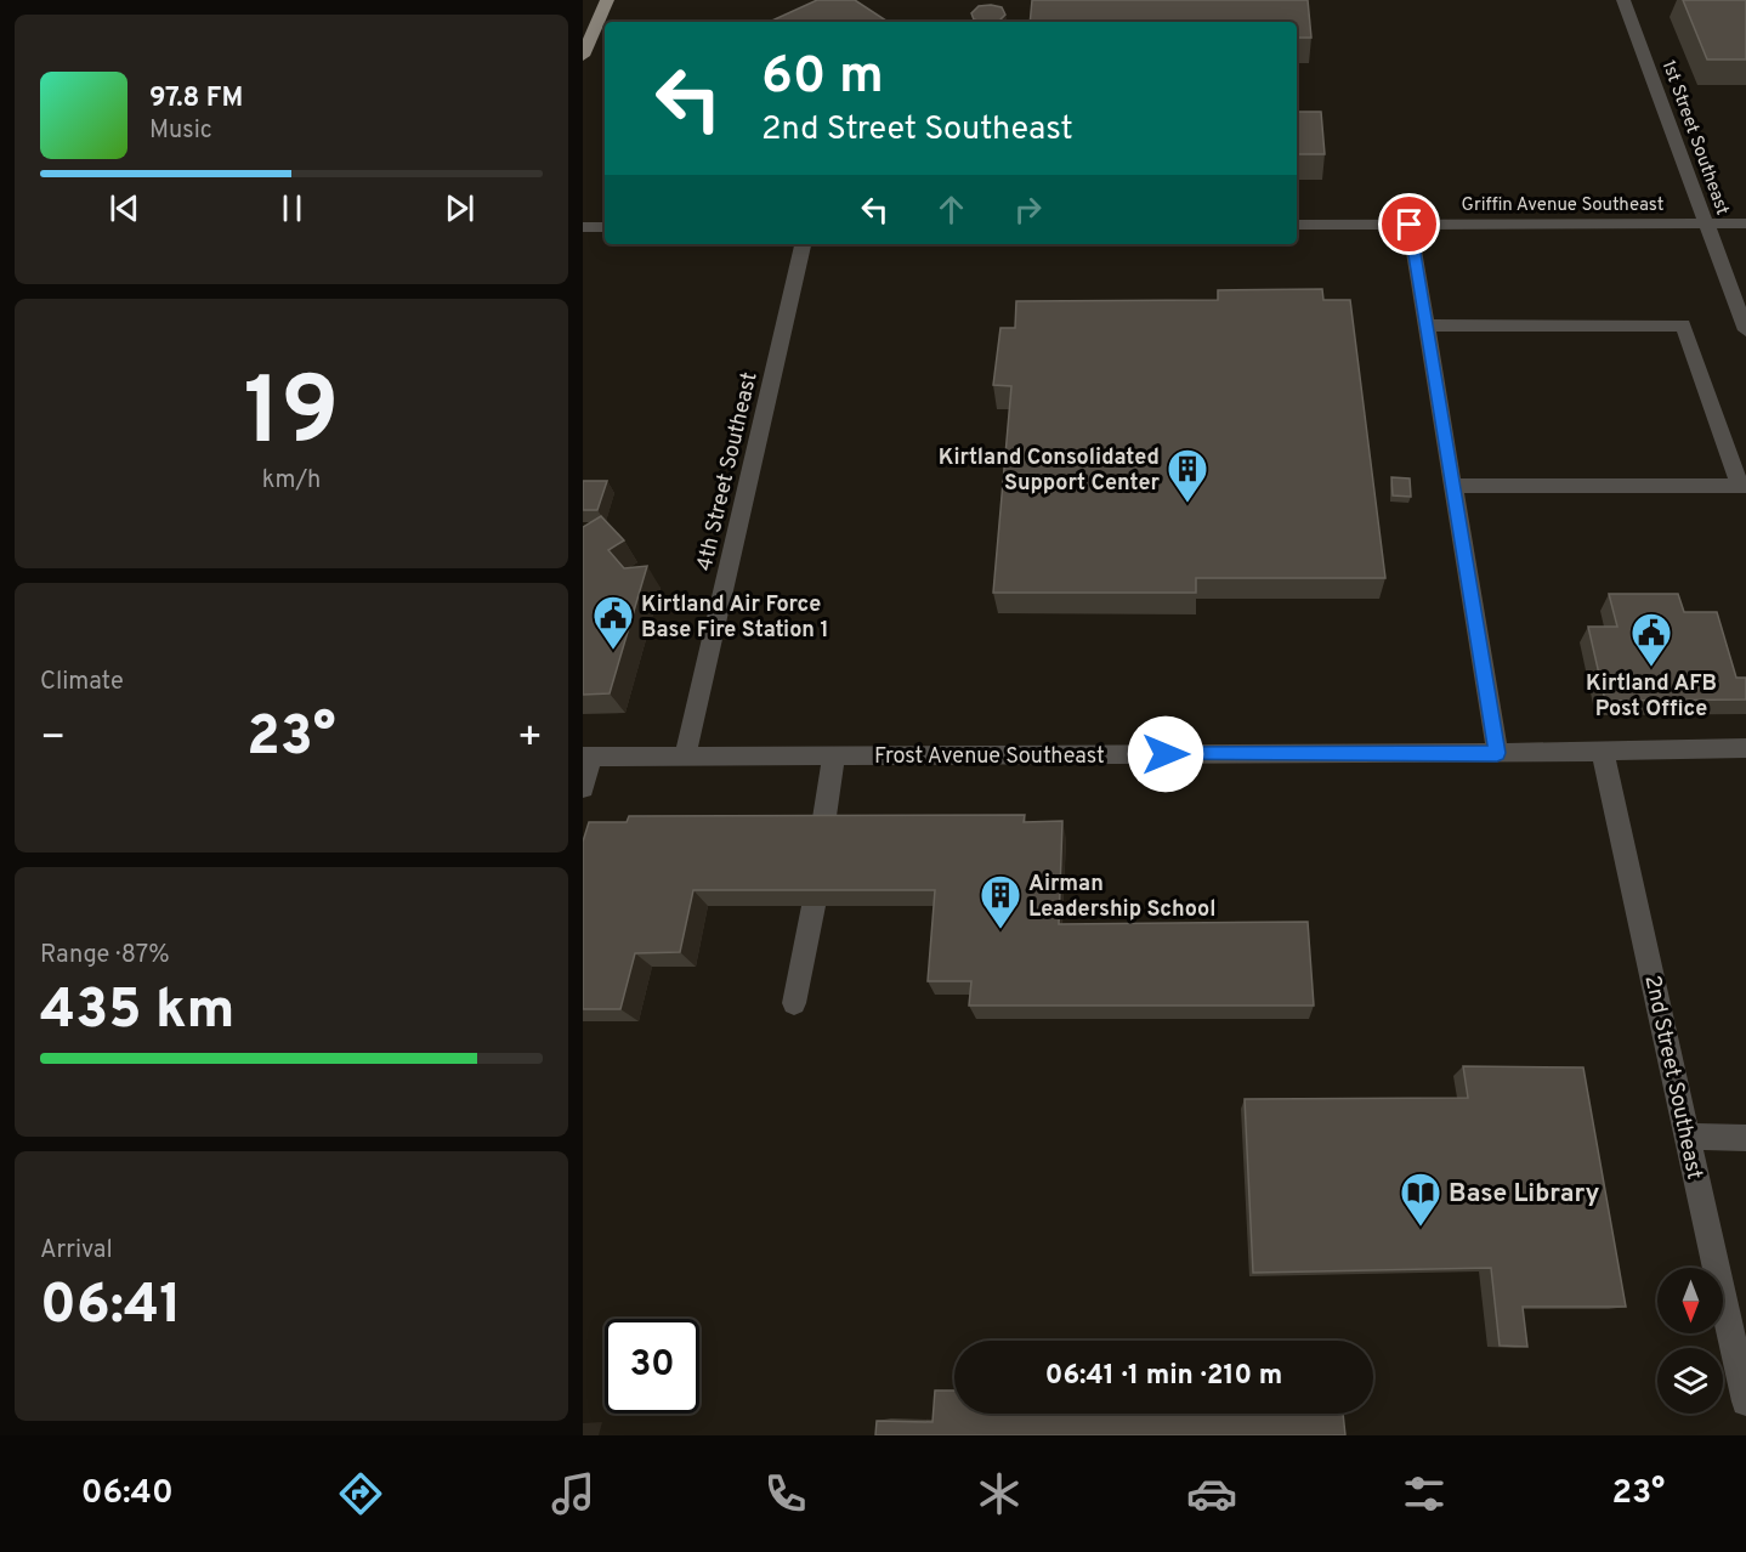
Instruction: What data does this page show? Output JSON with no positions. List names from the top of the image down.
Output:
{
  "streets": {
    "street": [
      "1st Street Southeast",
      "Griffin Avenue Southeast",
      "4th Street Southeast",
      "Frost Avenue Southeast",
      "2nd Street Southeast"
    ]
  },
  "crossings": [
    ["1st Street Southeast", "Griffin Avenue Southeast"],
    ["4th Street Southeast", "Frost Avenue Southeast"],
    ["Frost Avenue Southeast", "2nd Street Southeast"]
  ],
  "places": {
    "building": ["Kirtland Consolidated Support Center", "Airman Leadership School"],
    "public building": ["Kirtland Air Force Base Fire Station 1", "Kirtland AFB Post Office"],
    "library": ["Base Library"]
  },
  "north": "bottom",
  "page": {
    "turn": ["60 m", "2nd Street Southeast"],
    "song": ["97.8 FM", "Music"],
    "tile": [
      ["19", "km/h"],
      "Climate",
      ["Range · 87%", "435 km"],
      ["Arrival", "06:41"]
    ],
    "heat": ["−", "23°", "+"],
    "limit": "30",
    "trip": "06:41 · 1 min · 210 m",
    "tabs": ["06:40", "23°"]
  }
}
